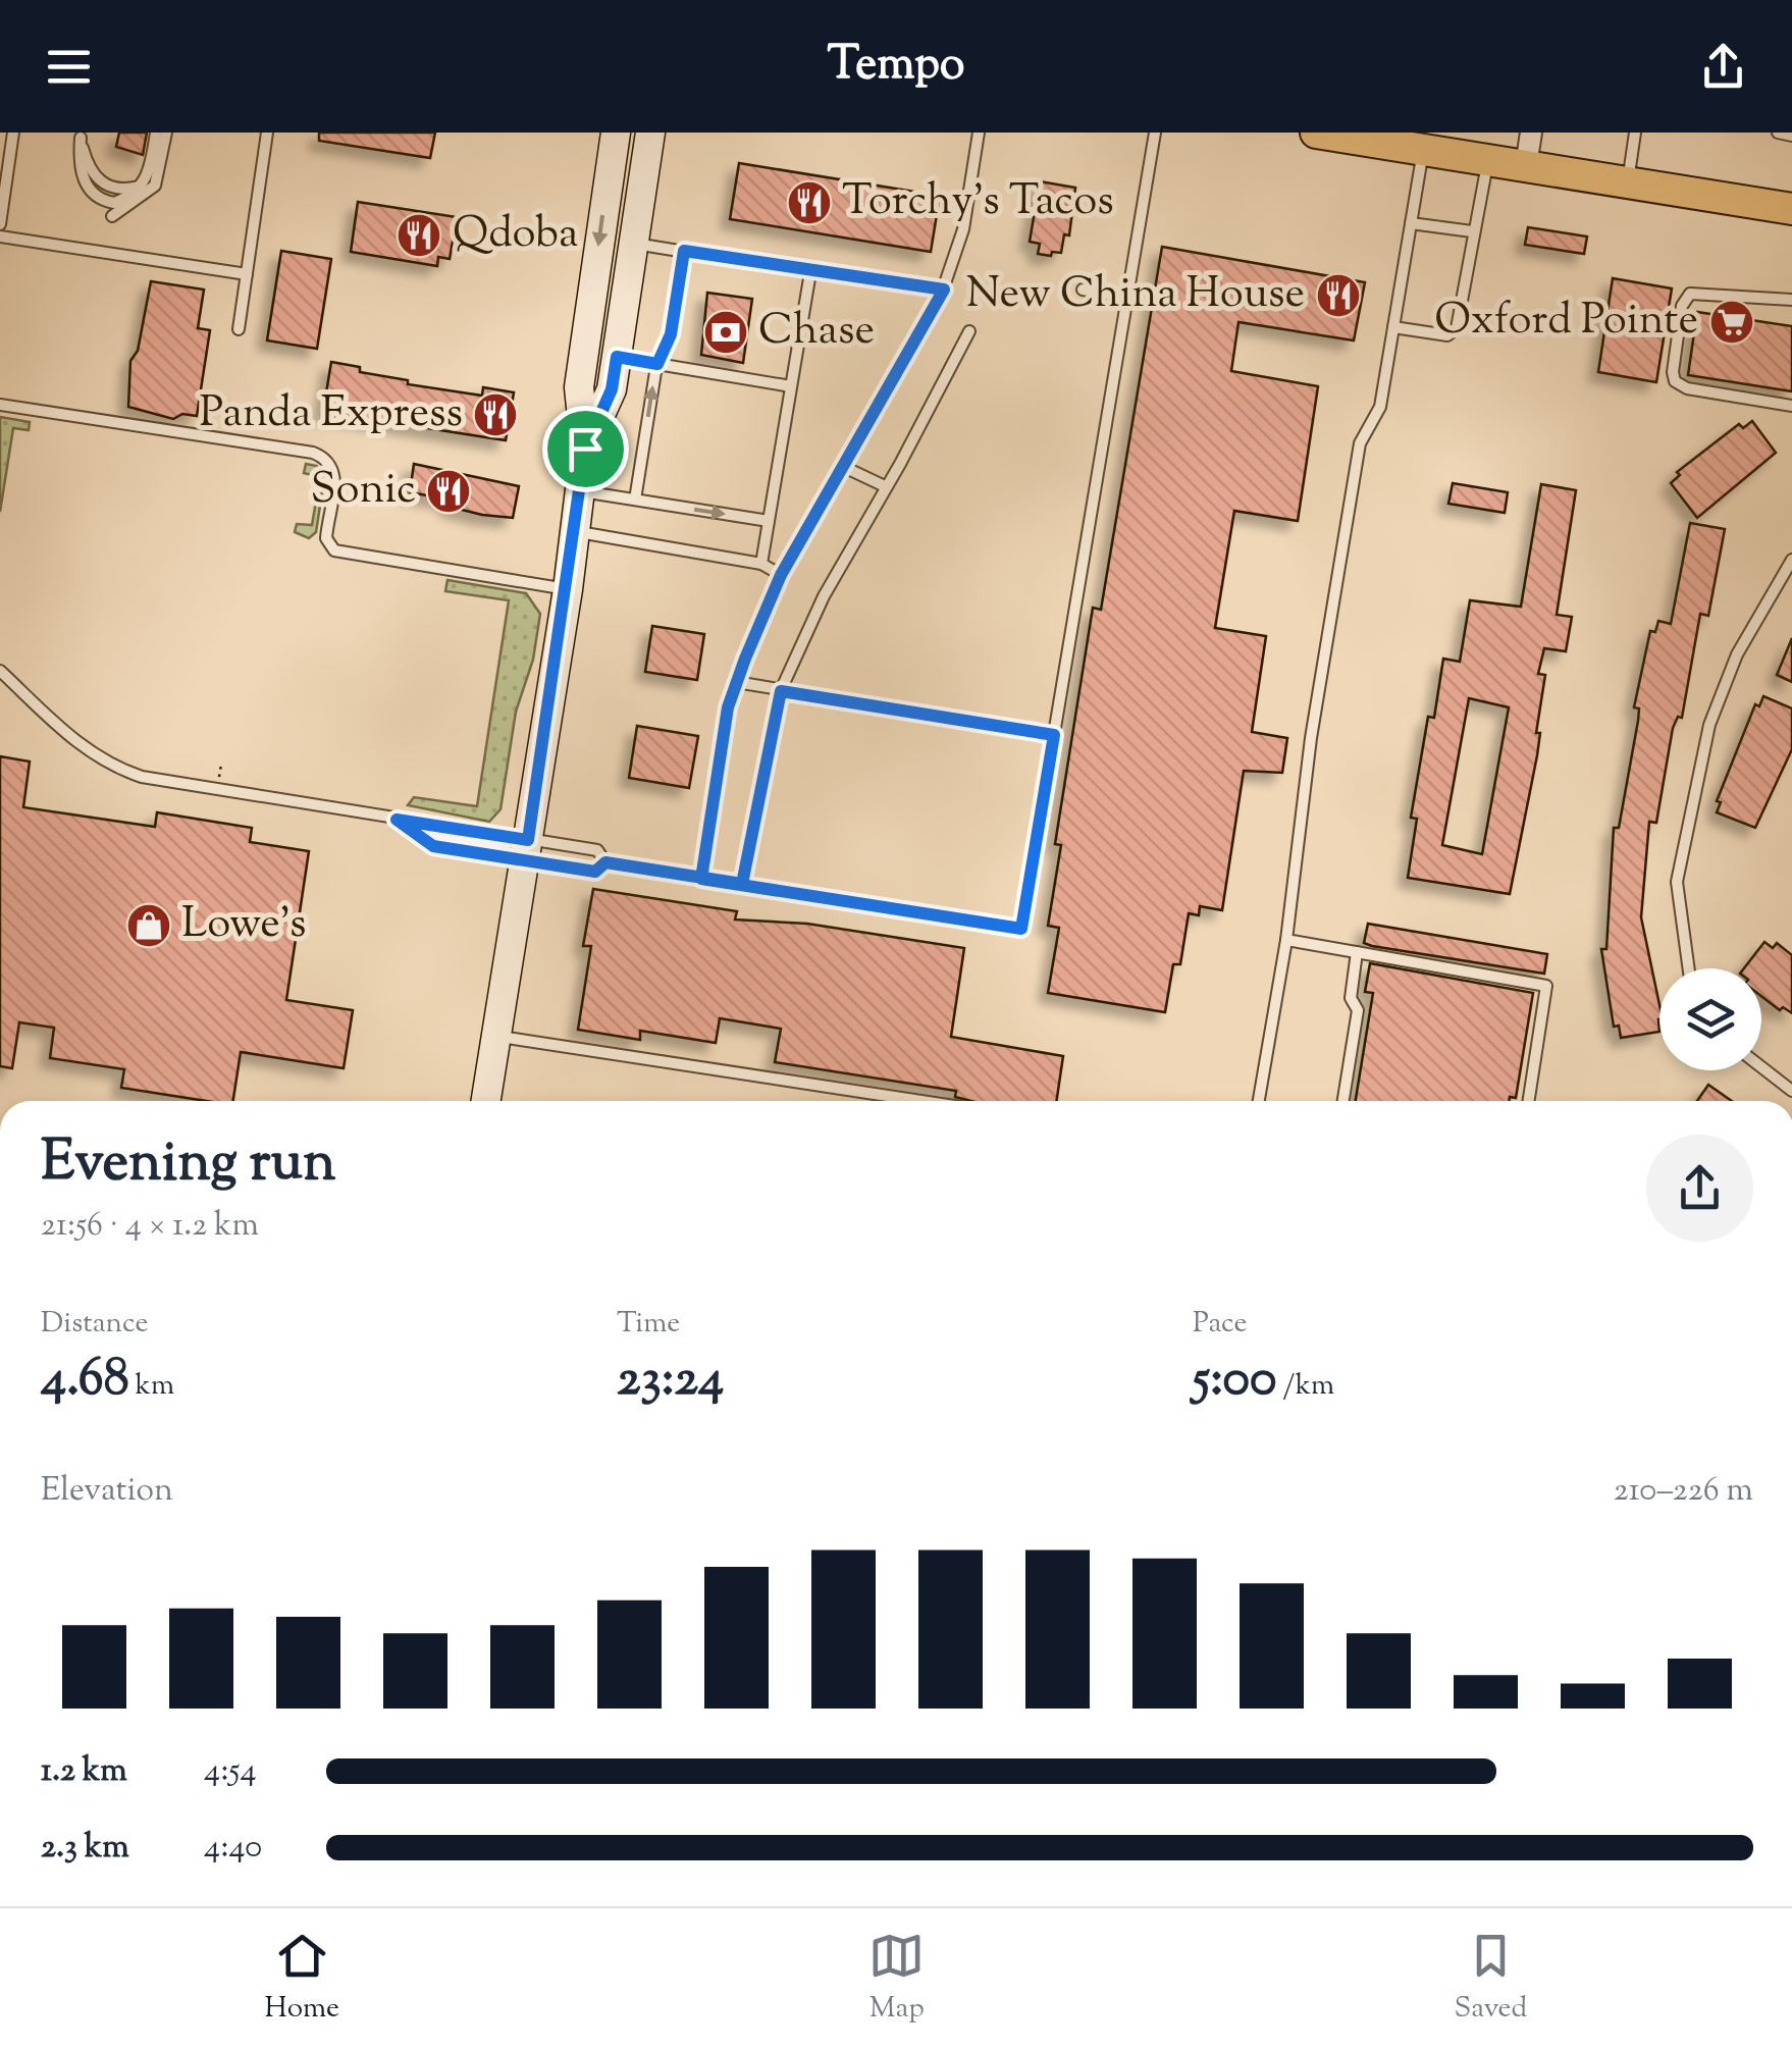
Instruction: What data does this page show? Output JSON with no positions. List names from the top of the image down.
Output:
{
  "places": {
    "restaurant": [
      "Torchy's Tacos",
      "Qdoba",
      "New China House",
      "Panda Express",
      "Sonic"
    ],
    "supermarket": ["Oxford Pointe"],
    "bank": ["Chase"],
    "shop": ["Lowe's"]
  },
  "page": {
    "header": "Tempo",
    "heading": ["Evening run", "21:56 · 4 × 1.2 km"],
    "stats": [
      ["Distance", "4.68 km"],
      ["Time", "23:24"],
      ["Pace", "5:00 /km"]
    ],
    "chart": ["Elevation", "210–226 m"],
    "list": [
      {
        "name": "1.2 km",
        "note": "4:54"
      },
      {
        "name": "2.3 km",
        "note": "4:40"
      }
    ],
    "tabs": ["Home", "Map", "Saved"]
  }
}
